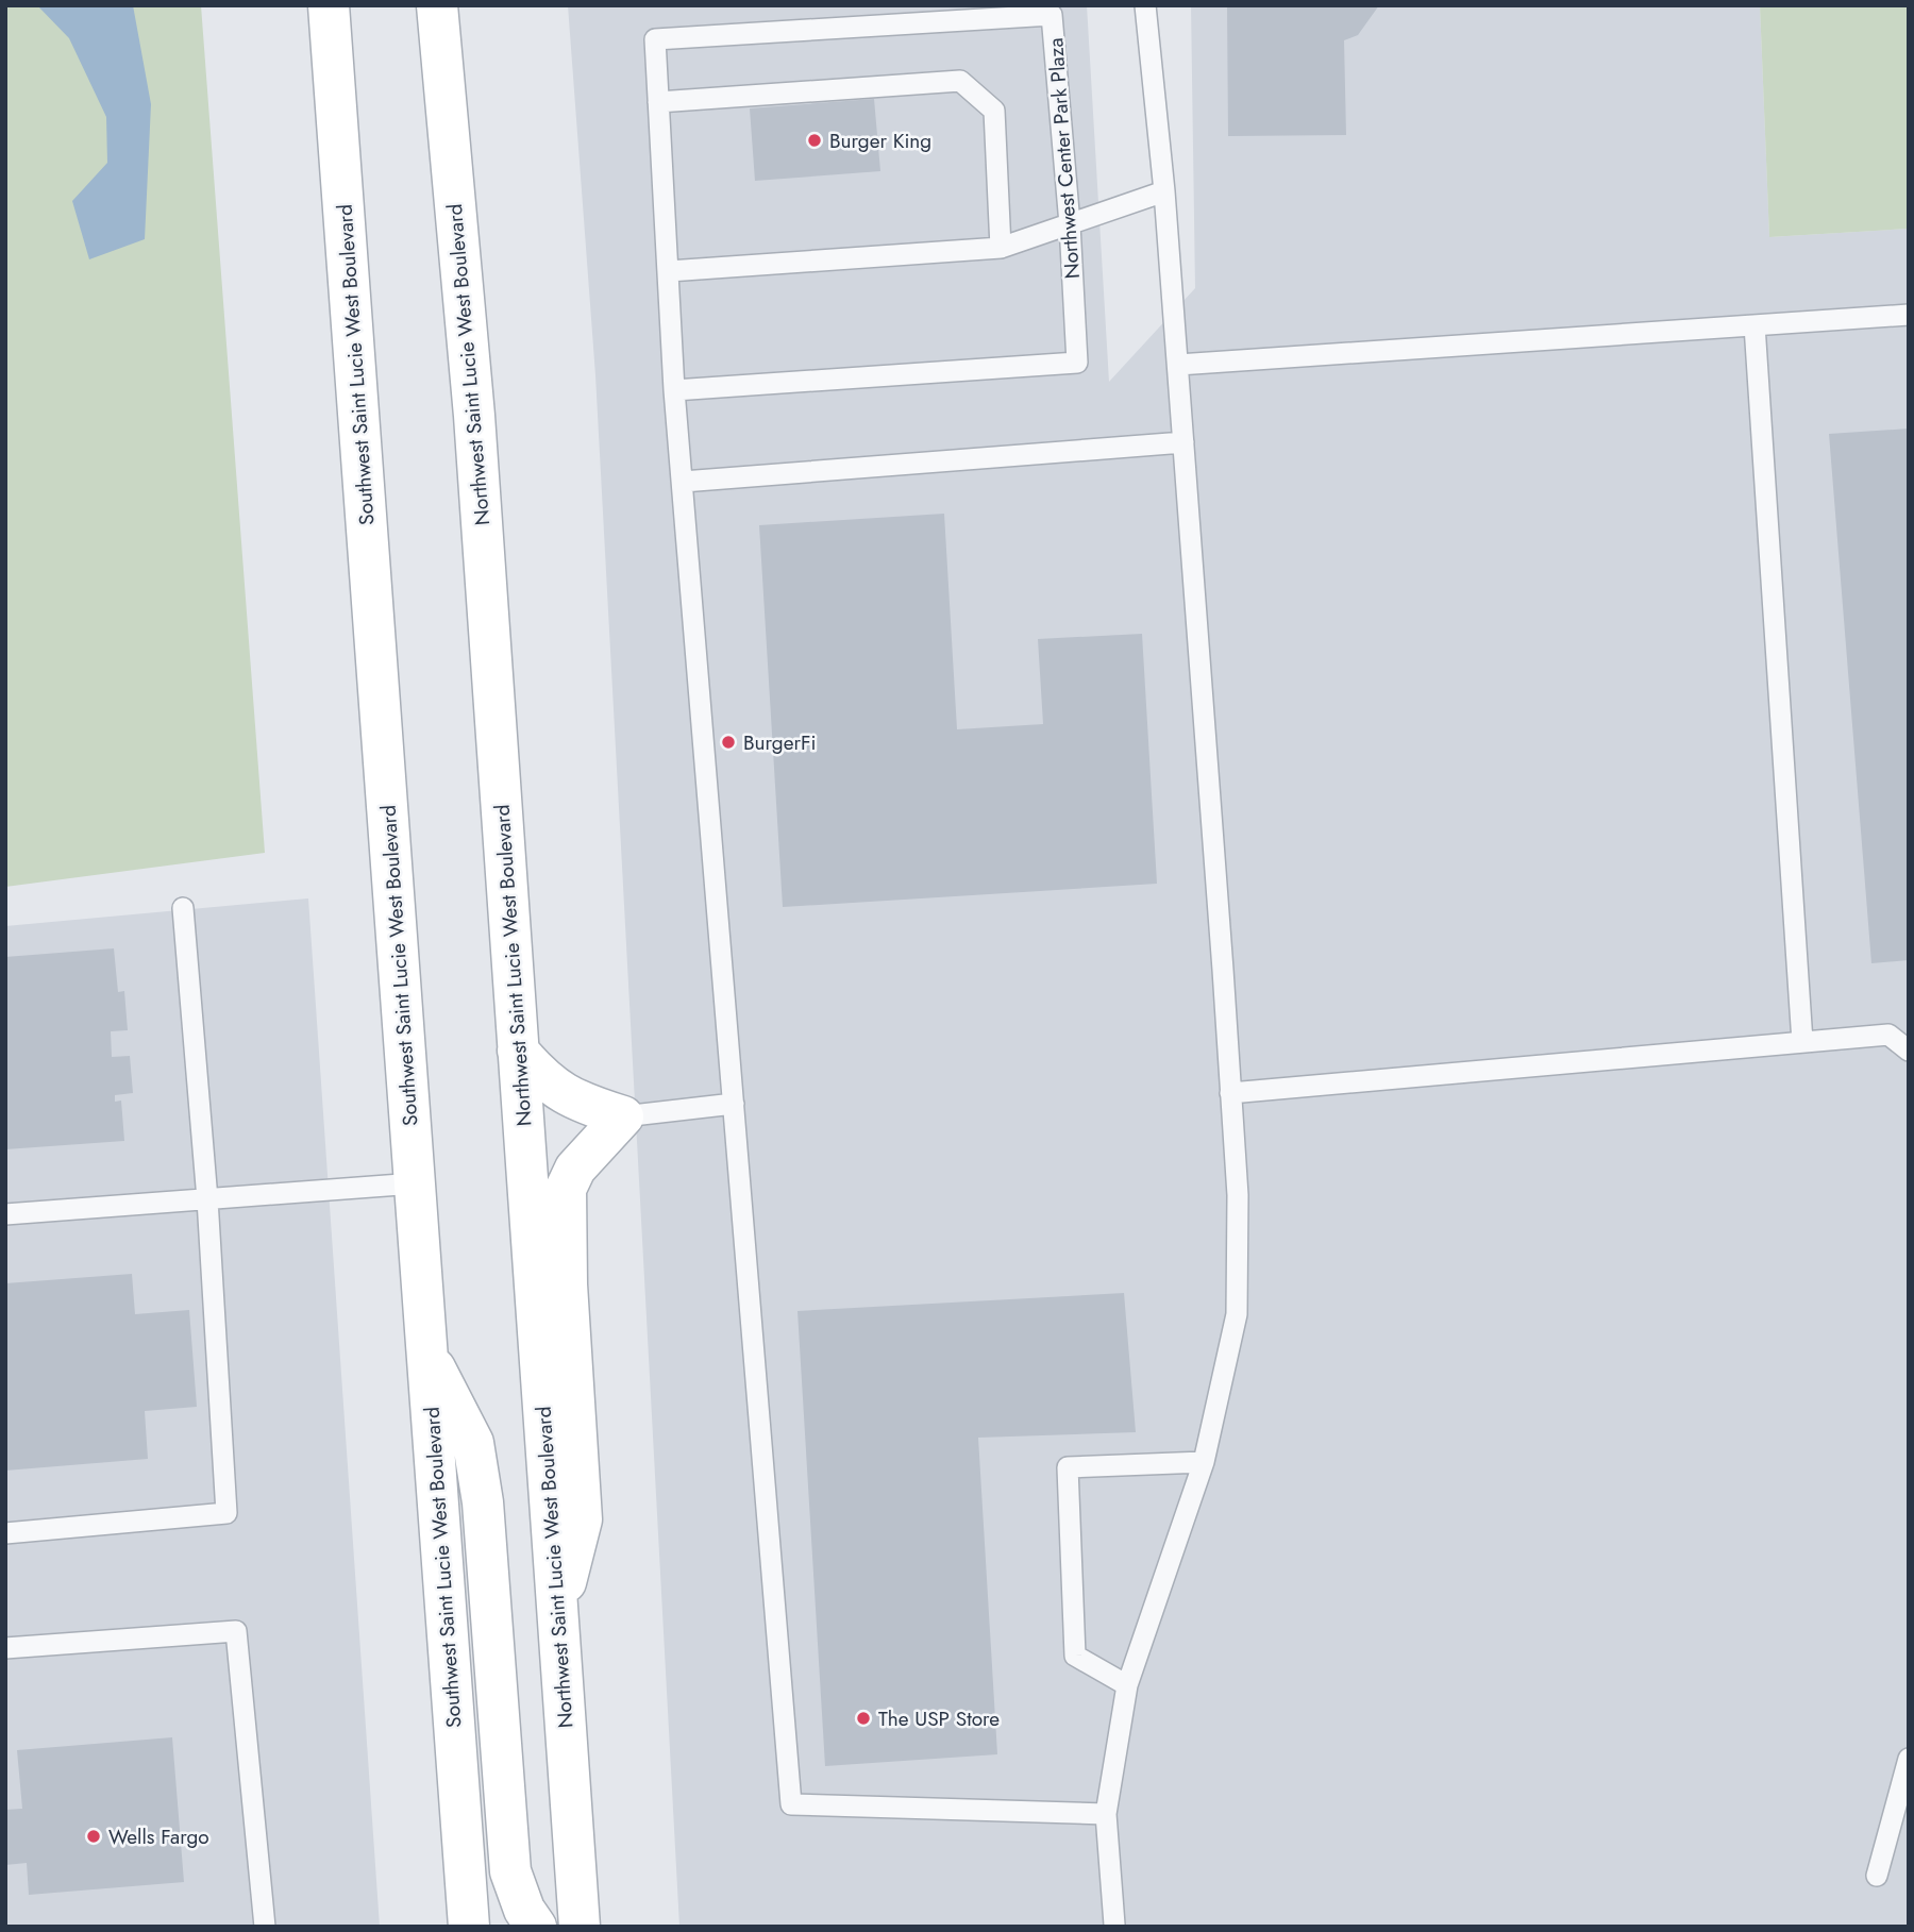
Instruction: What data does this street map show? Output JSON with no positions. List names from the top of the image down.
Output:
{
  "streets": {
    "main road": ["Southwest Saint Lucie West Boulevard", "Northwest Saint Lucie West Boulevard"],
    "lane": ["Northwest Center Park Plaza"]
  },
  "places": [
    "Burger King",
    "BurgerFi",
    "The USP Store",
    "Wells Fargo"
  ]
}
